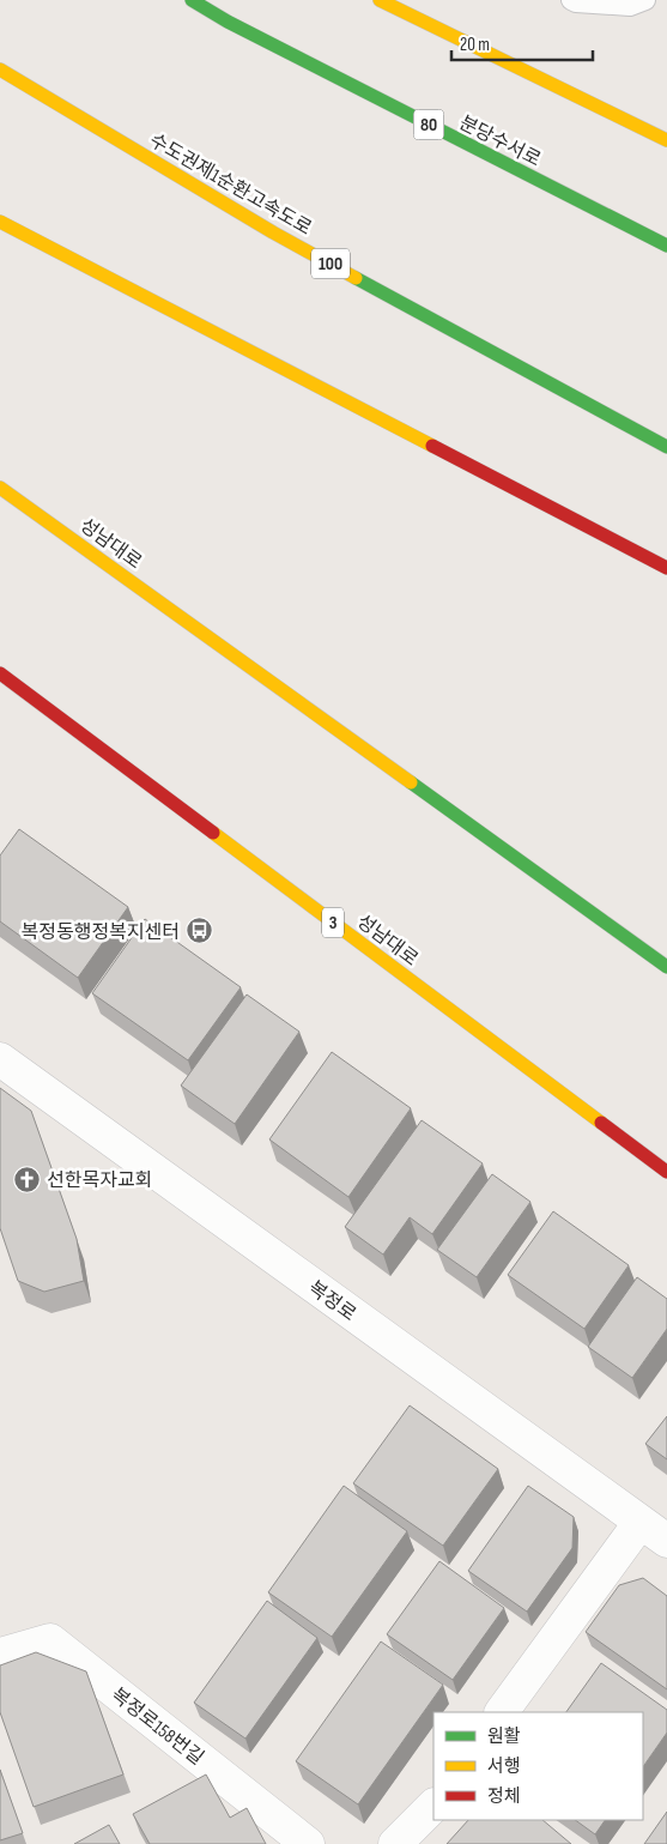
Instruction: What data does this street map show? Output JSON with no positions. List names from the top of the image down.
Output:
{
  "streets": {
    "main road": [
      "80",
      "분당수서로",
      "수도권제1순환고속도로",
      "100",
      "성남대로",
      "3"
    ],
    "street": ["복정로", "복정로158번길"]
  },
  "places": {
    "bus stop": ["복정동행정복지센터"],
    "church": ["선한목자교회"]
  },
  "legend": ["원활", "서행", "정체"],
  "scale_bar": "20 m"
}
